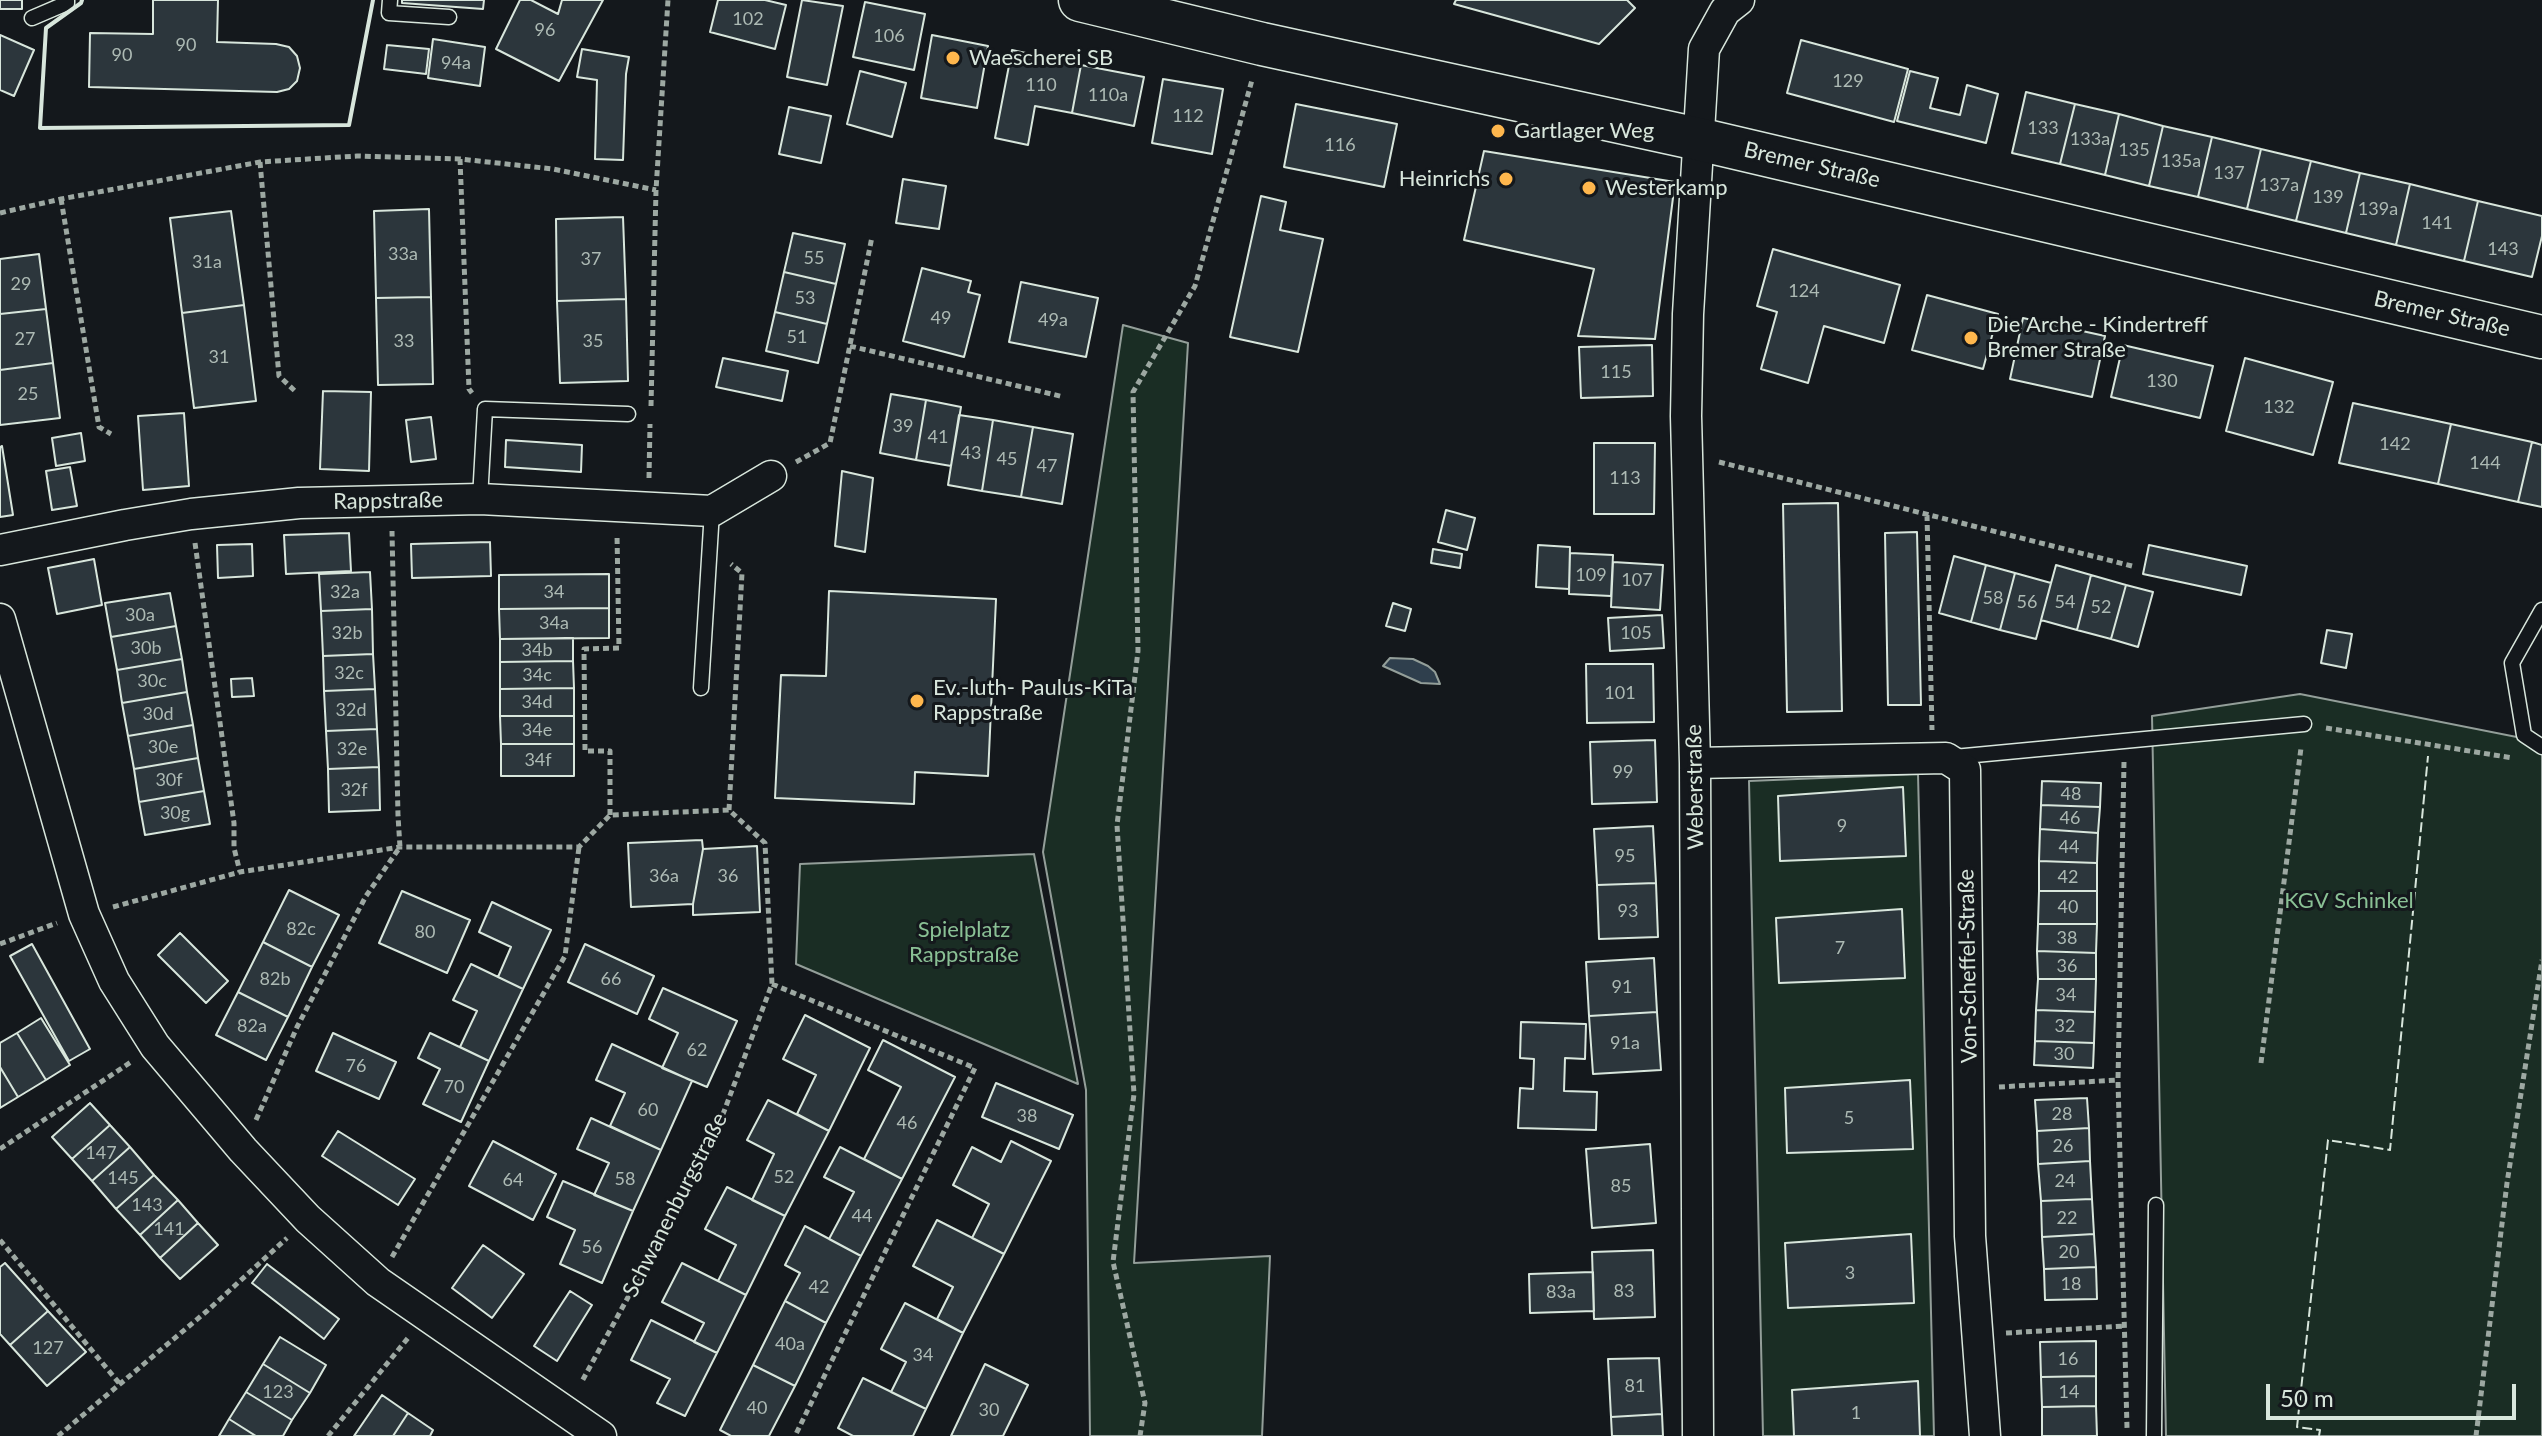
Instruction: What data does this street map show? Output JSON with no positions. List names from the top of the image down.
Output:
{
  "streets": {
    "main road": ["Bremer Straße"],
    "street": ["Rappstraße", "Weberstraße", "Von-Scheffel-Straße"],
    "path": ["Schwanenburgstraße"]
  },
  "crossings": [
    ["Bremer Straße", "Weberstraße"]
  ],
  "parks": ["KGV Schinkel", "Spielplatz Rappstraße"],
  "places": [
    "Waescherei SB",
    "Gartlager Weg",
    "Heinrichs",
    "Westerkamp",
    "Die Arche - Kindertreff Bremer Straße",
    "Ev.-luth- Paulus-KiTa Rappstraße"
  ],
  "house_numbers": [
    "102",
    "96",
    "106",
    "90",
    "90",
    "94a",
    "129",
    "110",
    "110a",
    "112",
    "133",
    "133a",
    "116",
    "135",
    "135a",
    "137",
    "137a",
    "139",
    "139a",
    "141",
    "143",
    "33a",
    "55",
    "37",
    "31a",
    "29",
    "124",
    "53",
    "49",
    "49a",
    "51",
    "27",
    "33",
    "35",
    "31",
    "115",
    "130",
    "25",
    "132",
    "39",
    "41",
    "142",
    "43",
    "45",
    "144",
    "47",
    "113",
    "109",
    "107",
    "32a",
    "34",
    "58",
    "56",
    "54",
    "52",
    "30a",
    "34a",
    "32b",
    "105",
    "30b",
    "34b",
    "32c",
    "34c",
    "30c",
    "101",
    "34d",
    "32d",
    "30d",
    "34e",
    "30e",
    "32e",
    "34f",
    "99",
    "30f",
    "32f",
    "48",
    "30g",
    "46",
    "9",
    "44",
    "95",
    "36a",
    "36",
    "42",
    "40",
    "93",
    "82c",
    "80",
    "38",
    "7",
    "36",
    "82b",
    "66",
    "91",
    "34",
    "82a",
    "32",
    "91a",
    "62",
    "30",
    "76",
    "70",
    "60",
    "28",
    "38",
    "5",
    "46",
    "26",
    "147",
    "52",
    "145",
    "58",
    "64",
    "24",
    "85",
    "143",
    "44",
    "22",
    "141",
    "56",
    "20",
    "3",
    "18",
    "42",
    "83",
    "83a",
    "40a",
    "127",
    "34",
    "16",
    "81",
    "123",
    "14",
    "40",
    "30",
    "1"
  ],
  "scale_bar": "50 m"
}
